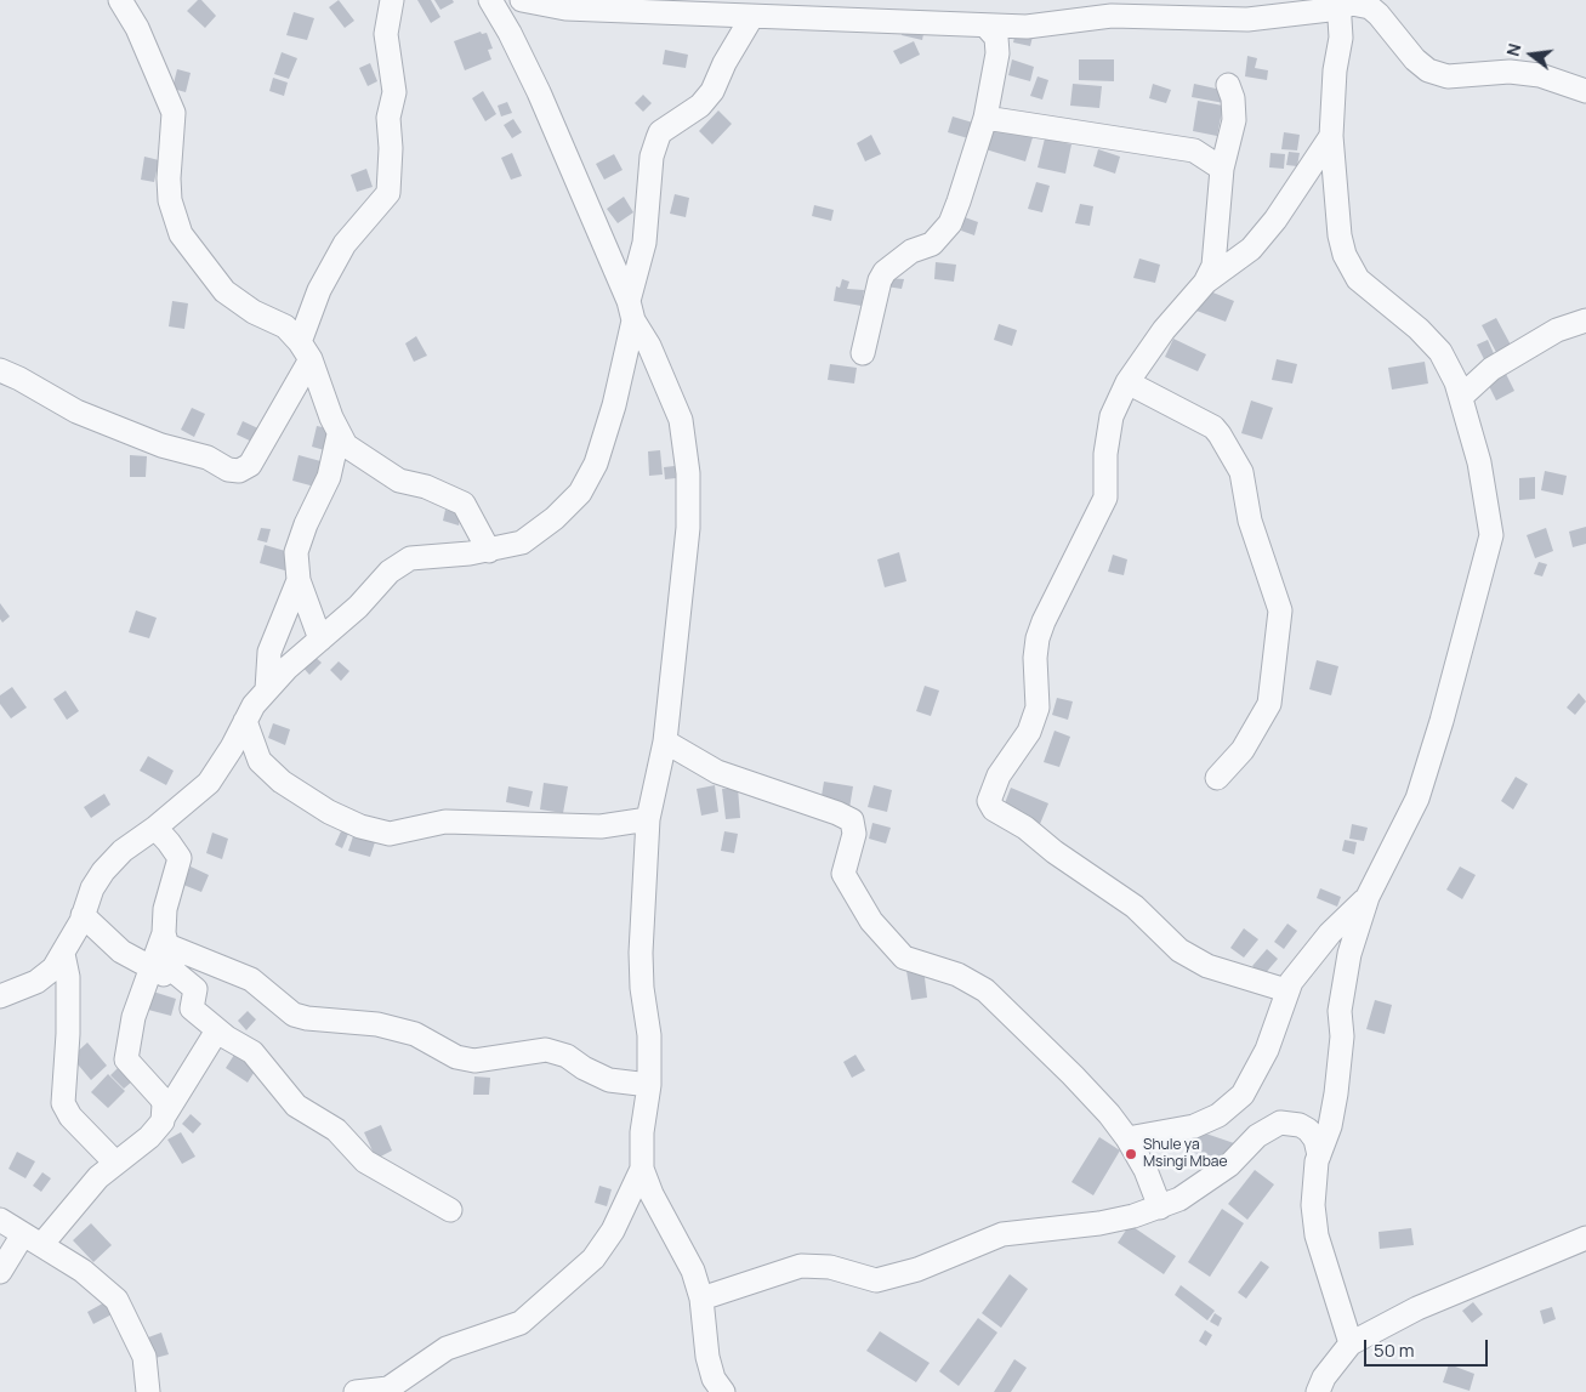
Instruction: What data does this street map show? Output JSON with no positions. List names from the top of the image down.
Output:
{
  "places": ["Shule ya Msingi Mbae"],
  "scale_bar": "50 m",
  "north": "left"
}
